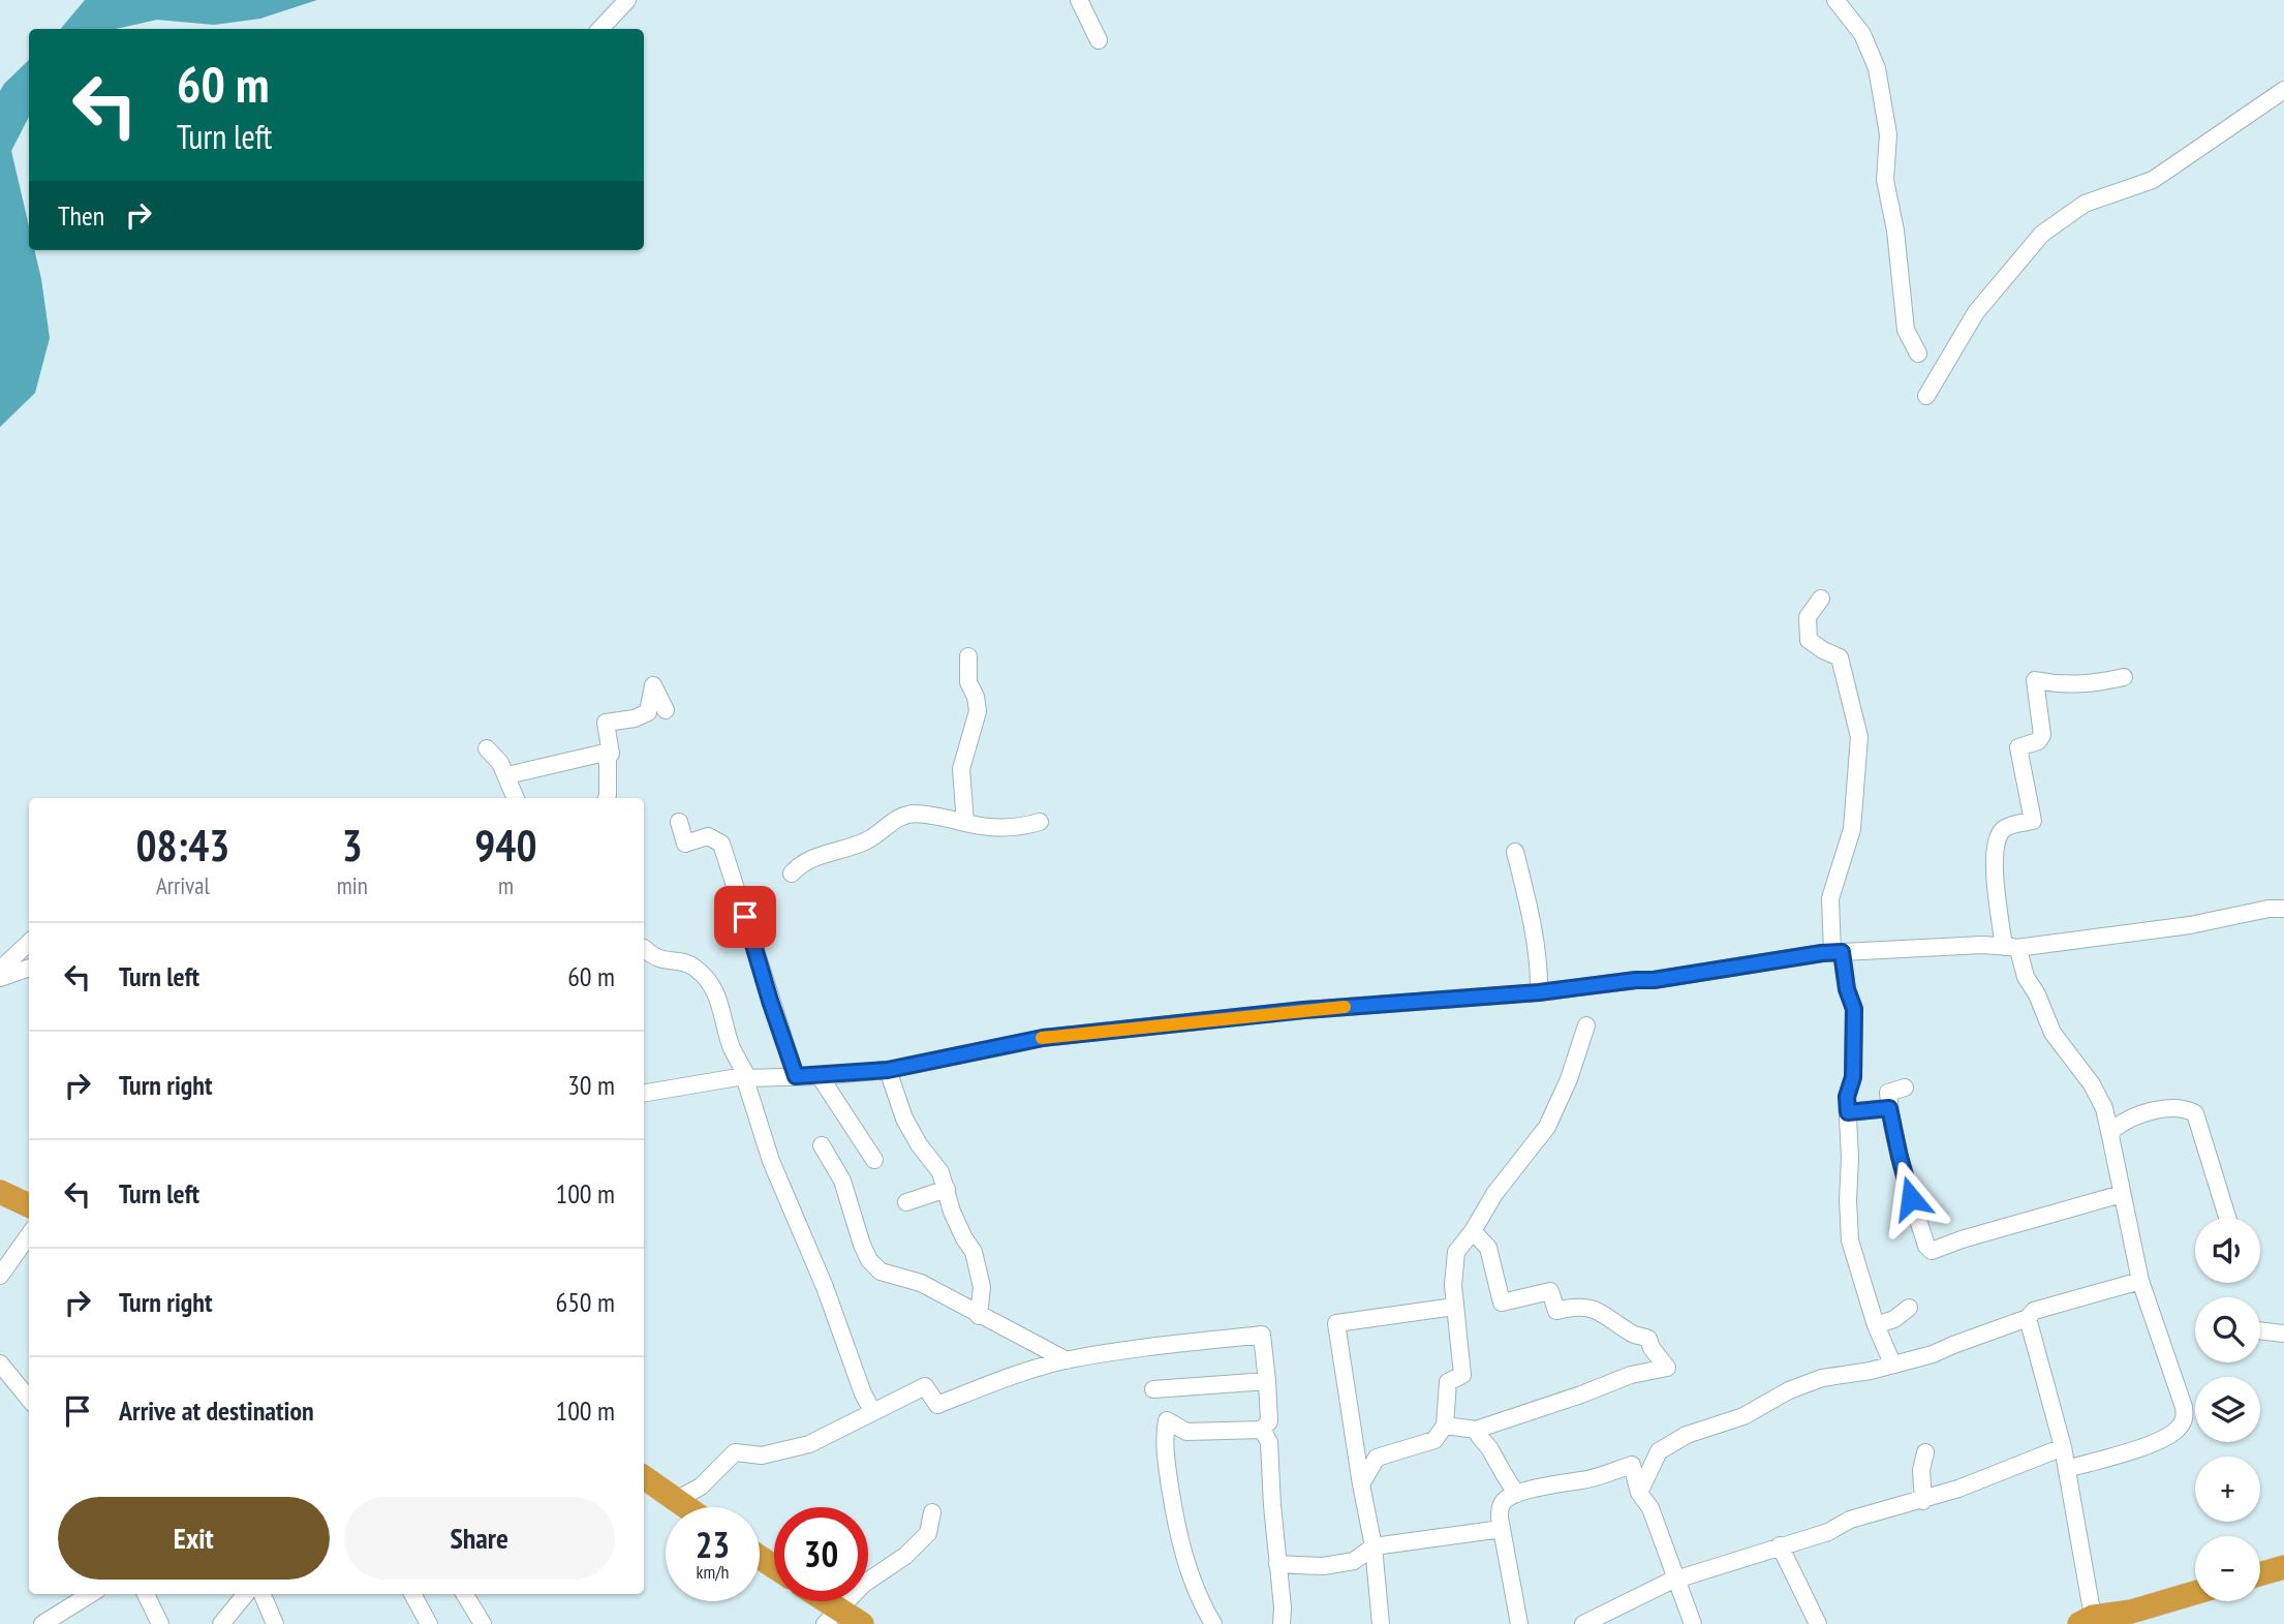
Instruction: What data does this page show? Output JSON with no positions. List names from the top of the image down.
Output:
{
  "page": {
    "turn": ["60 m", "Turn left"],
    "then": "Then",
    "eta": [
      "08:43",
      "Arrival",
      "3",
      "min",
      "940",
      "m"
    ],
    "list": [
      {
        "name": "Turn left",
        "value": "60 m"
      },
      {
        "name": "Turn right",
        "value": "30 m"
      },
      {
        "name": "Turn left",
        "value": "100 m"
      },
      {
        "name": "Turn right",
        "value": "650 m"
      },
      {
        "name": "Arrive at destination",
        "value": "100 m"
      }
    ],
    "map_buttons": ["+", "−"],
    "buttons": ["Exit", "Share"],
    "speed": "23 km/h",
    "limit": "30"
  }
}
